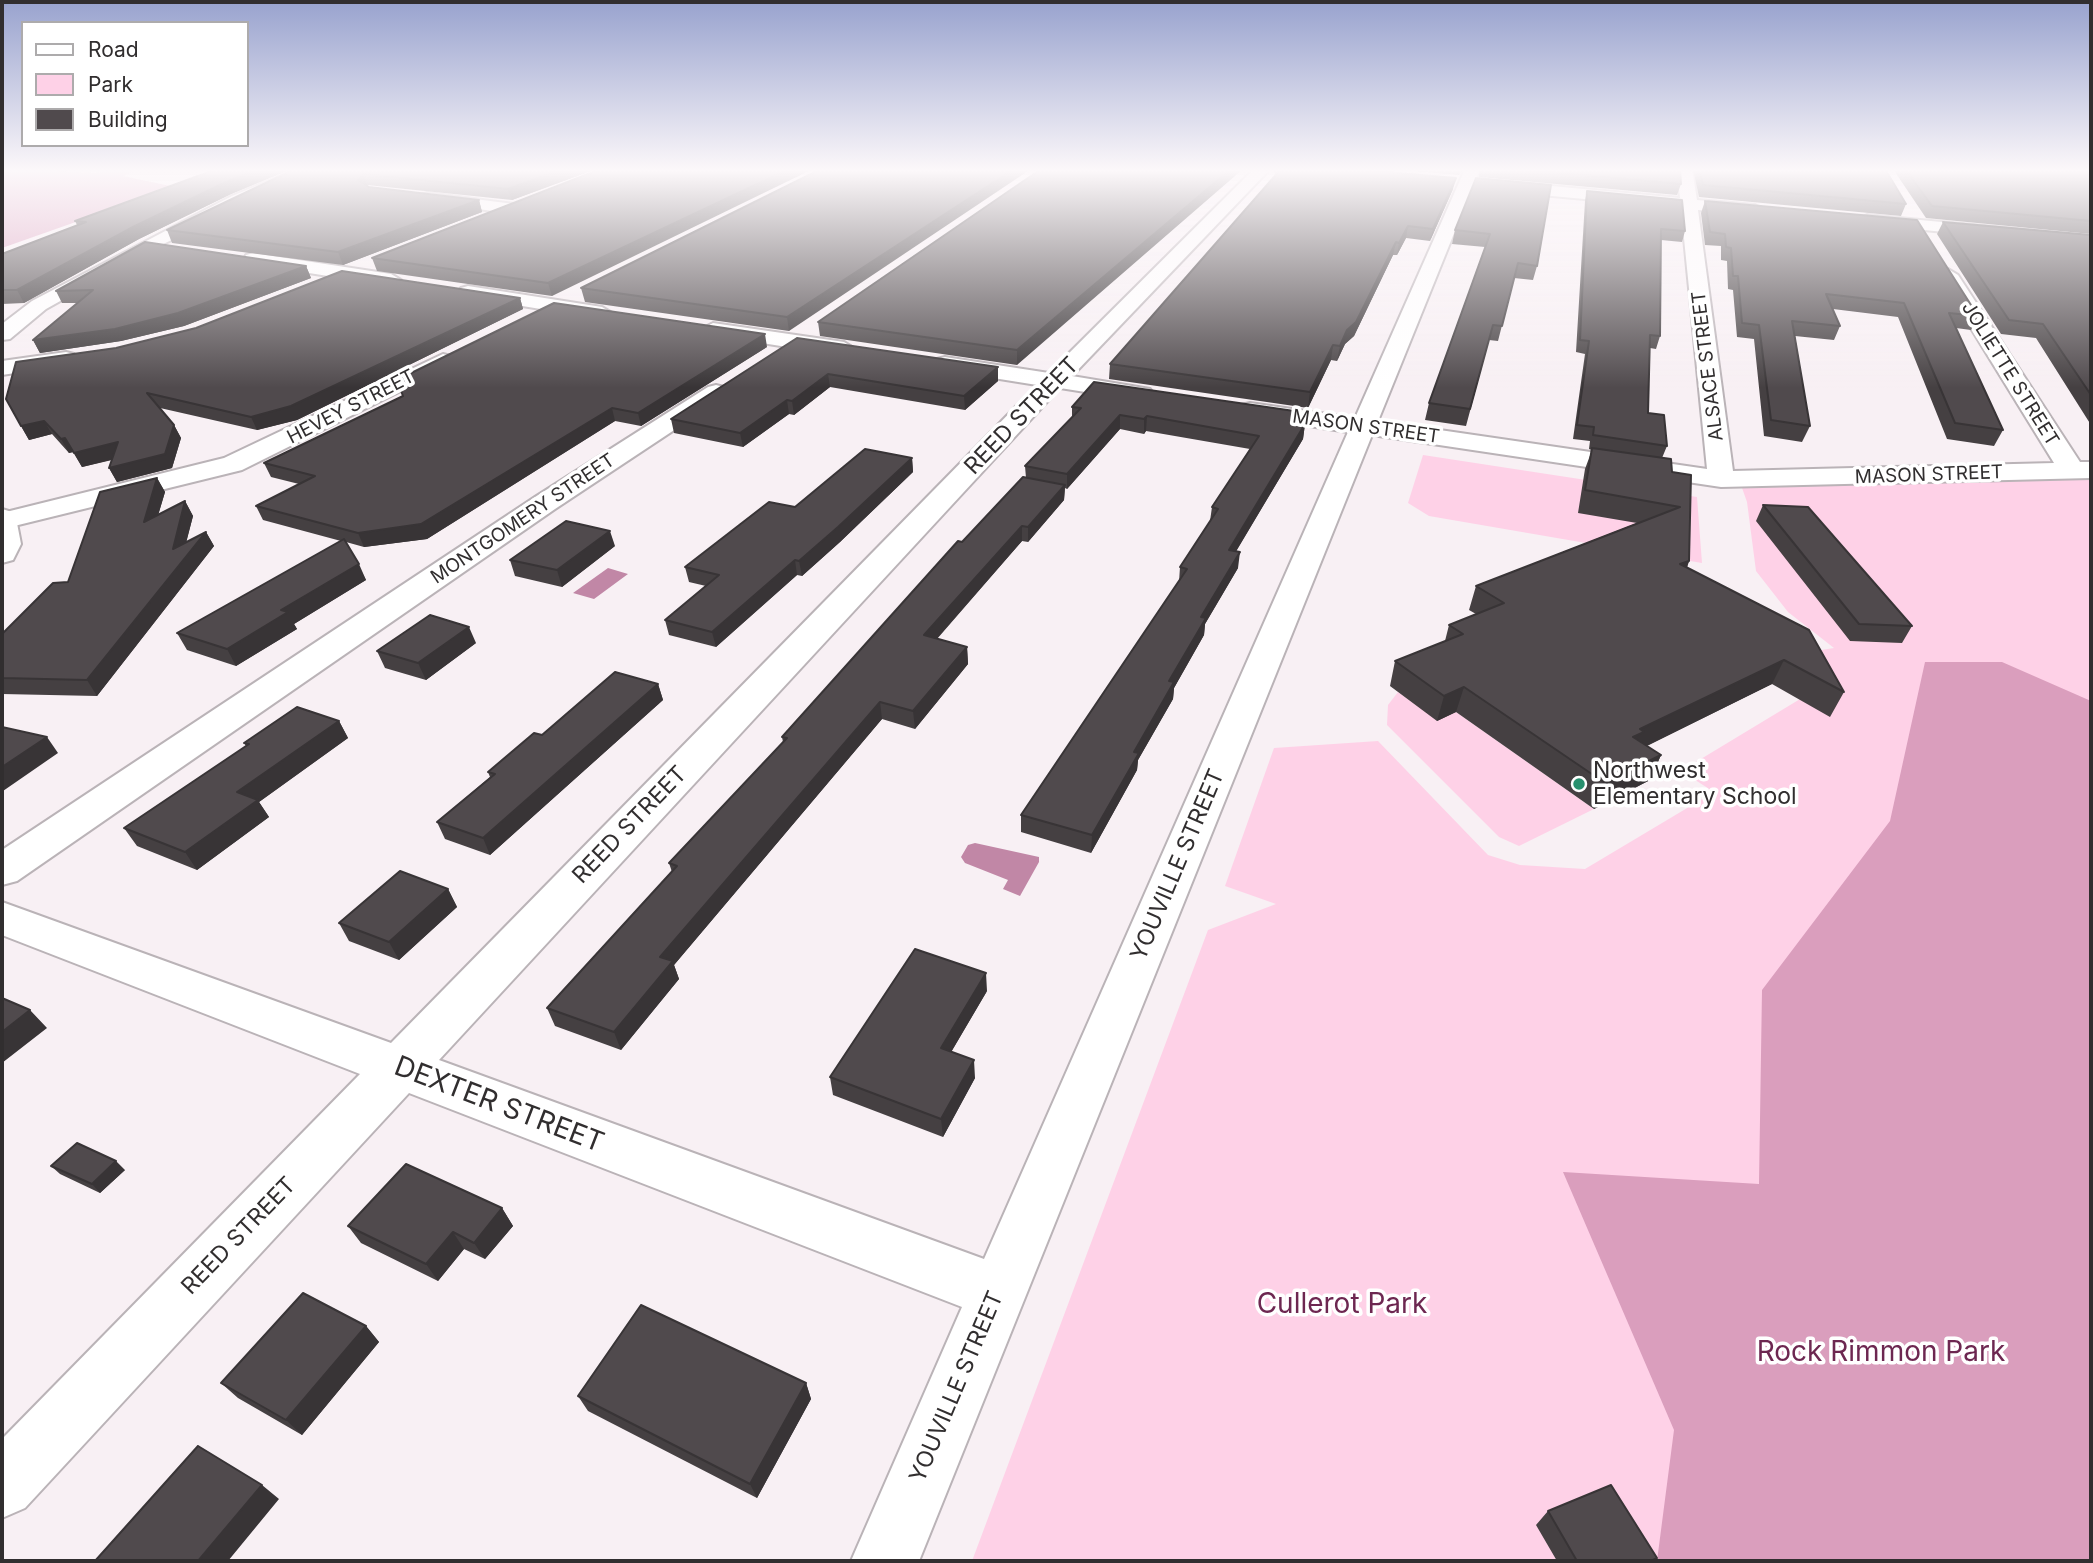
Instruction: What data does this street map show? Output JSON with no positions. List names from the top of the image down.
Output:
{
  "streets": {
    "street": [
      "ALSACE STREET",
      "JOLIETTE STREET",
      "HEVEY STREET",
      "REED STREET",
      "MASON STREET",
      "MONTGOMERY STREET",
      "YOUVILLE STREET",
      "DEXTER STREET"
    ]
  },
  "crossings": [
    ["ALSACE STREET", "MASON STREET"],
    ["JOLIETTE STREET", "MASON STREET"],
    ["REED STREET", "DEXTER STREET"],
    ["MASON STREET", "YOUVILLE STREET"],
    ["YOUVILLE STREET", "DEXTER STREET"]
  ],
  "parks": ["Cullerot Park", "Rock Rimmon Park"],
  "places": ["Northwest Elementary School"],
  "legend": ["Road", "Park", "Building"]
}
